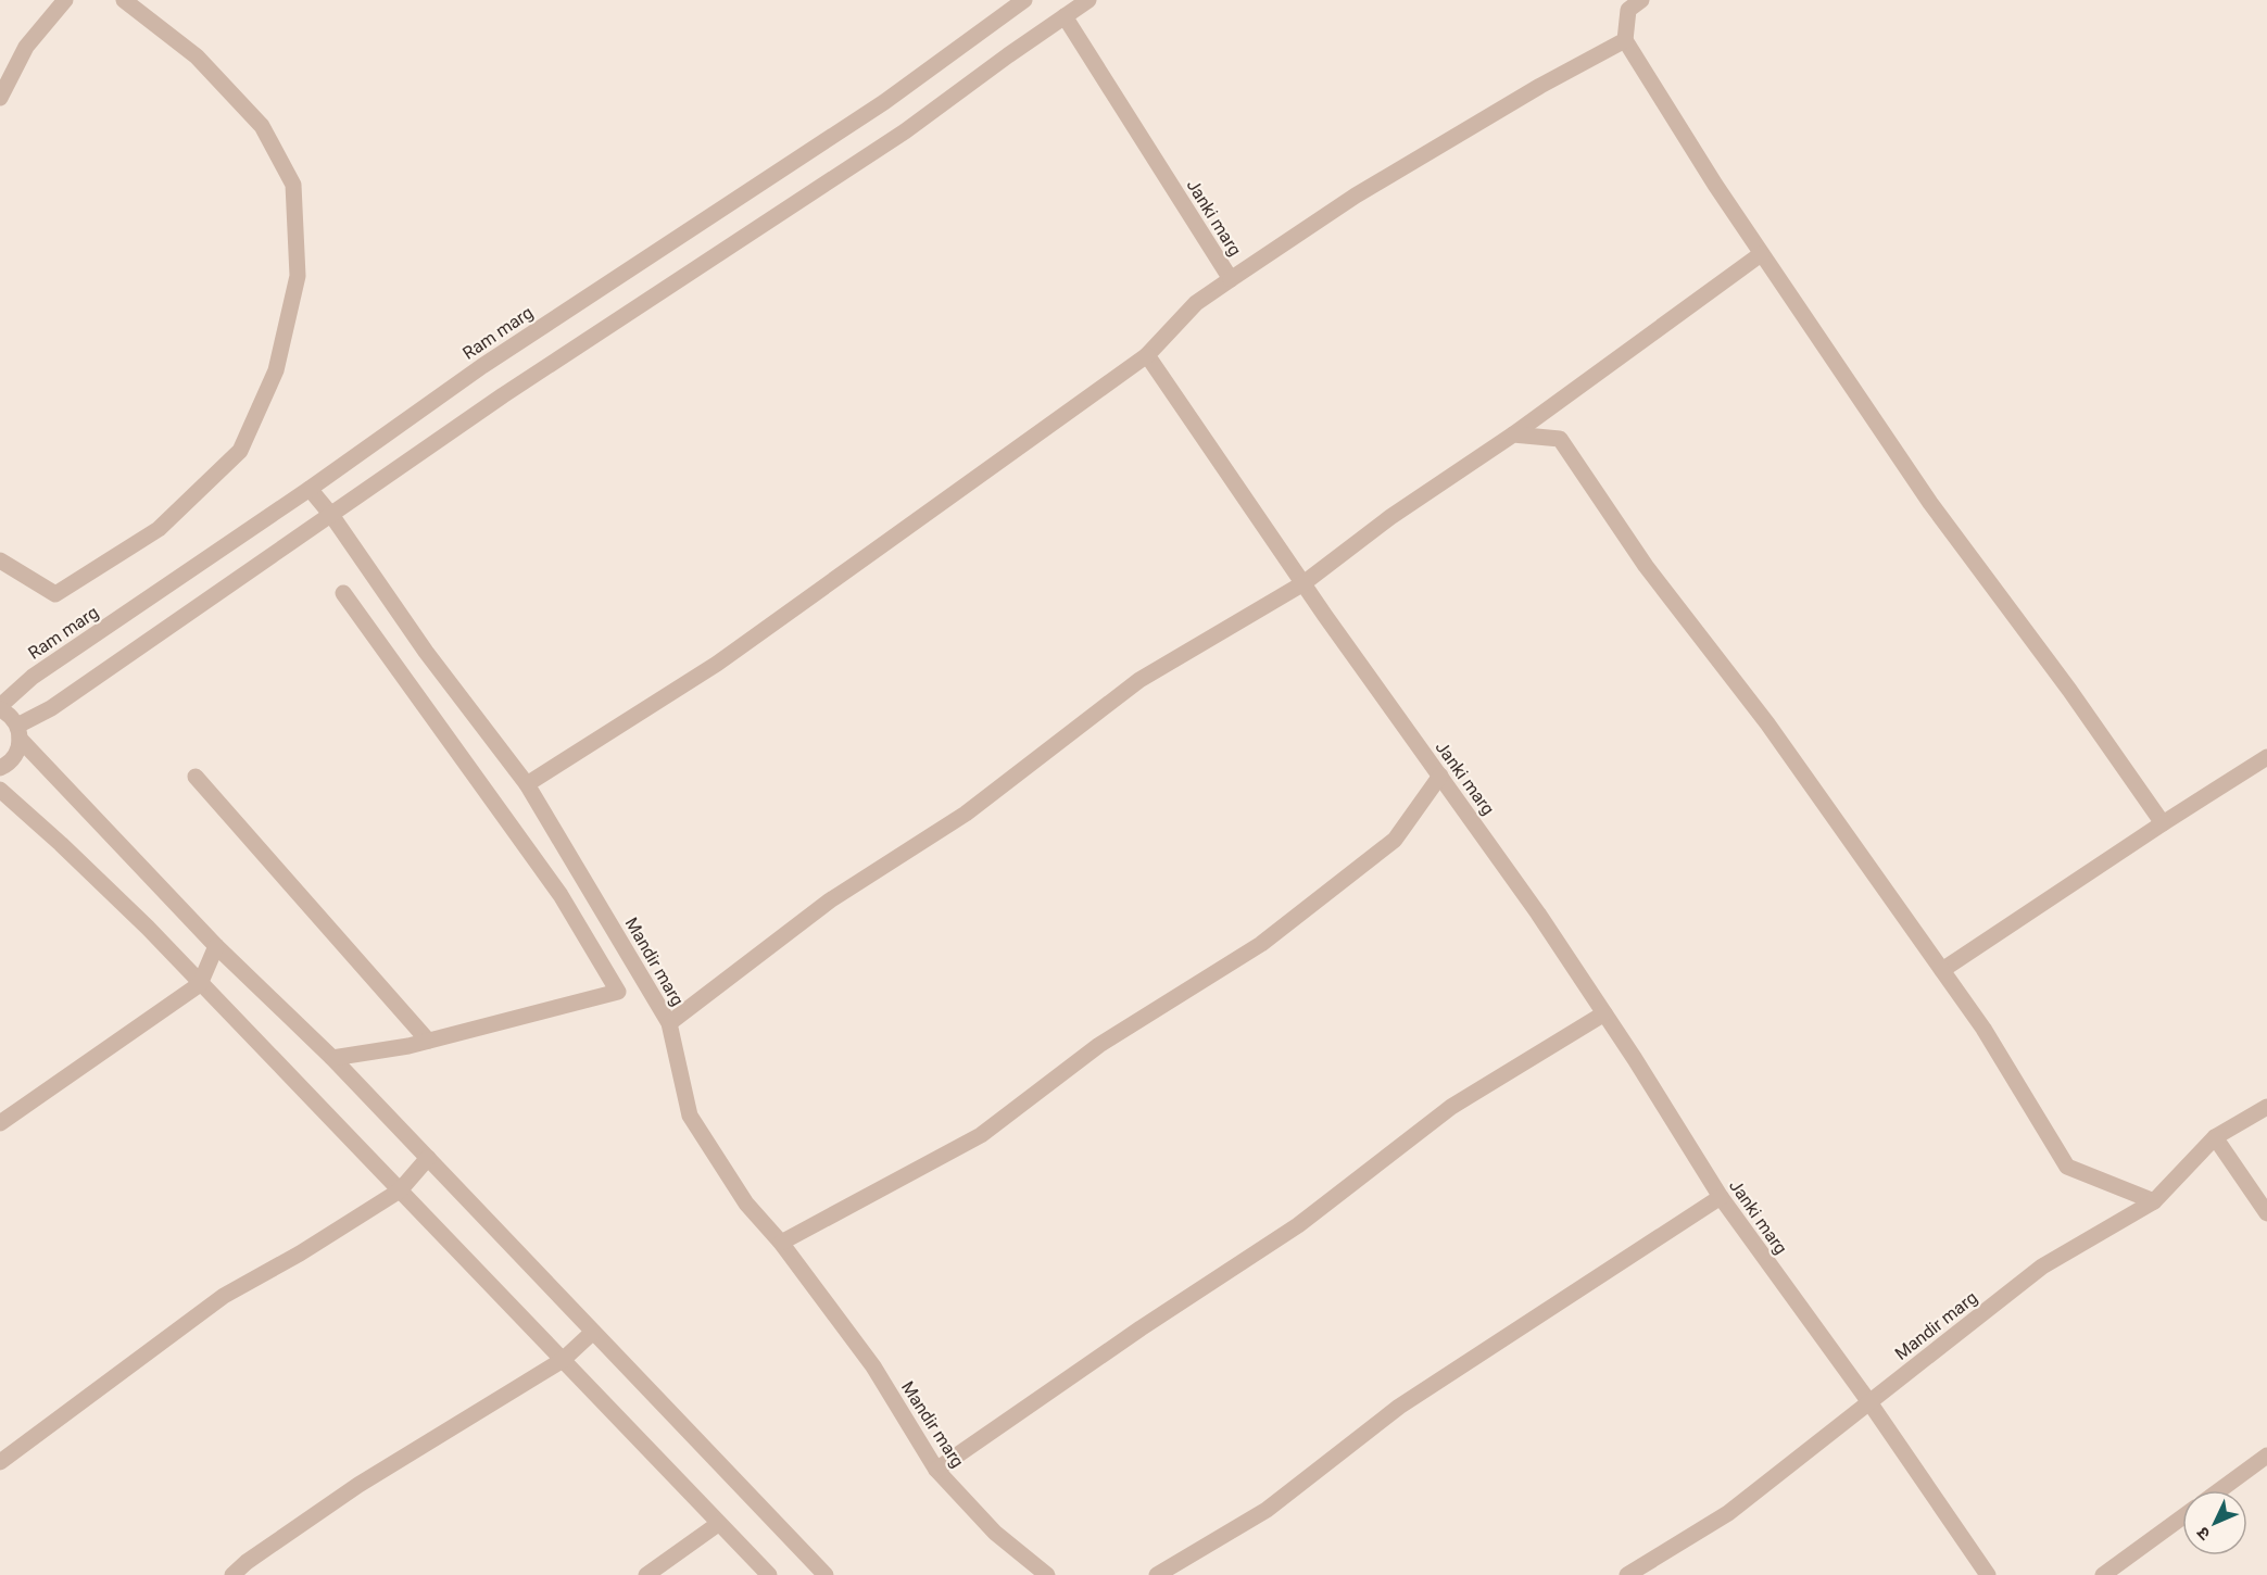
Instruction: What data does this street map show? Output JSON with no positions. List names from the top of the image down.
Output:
{
  "streets": {
    "street": ["Janki marg", "Ram marg", "Mandir marg"]
  },
  "crossings": [
    ["Janki marg", "Mandir marg"],
    ["Ram marg", "Mandir marg"]
  ],
  "north": "bottom left"
}
